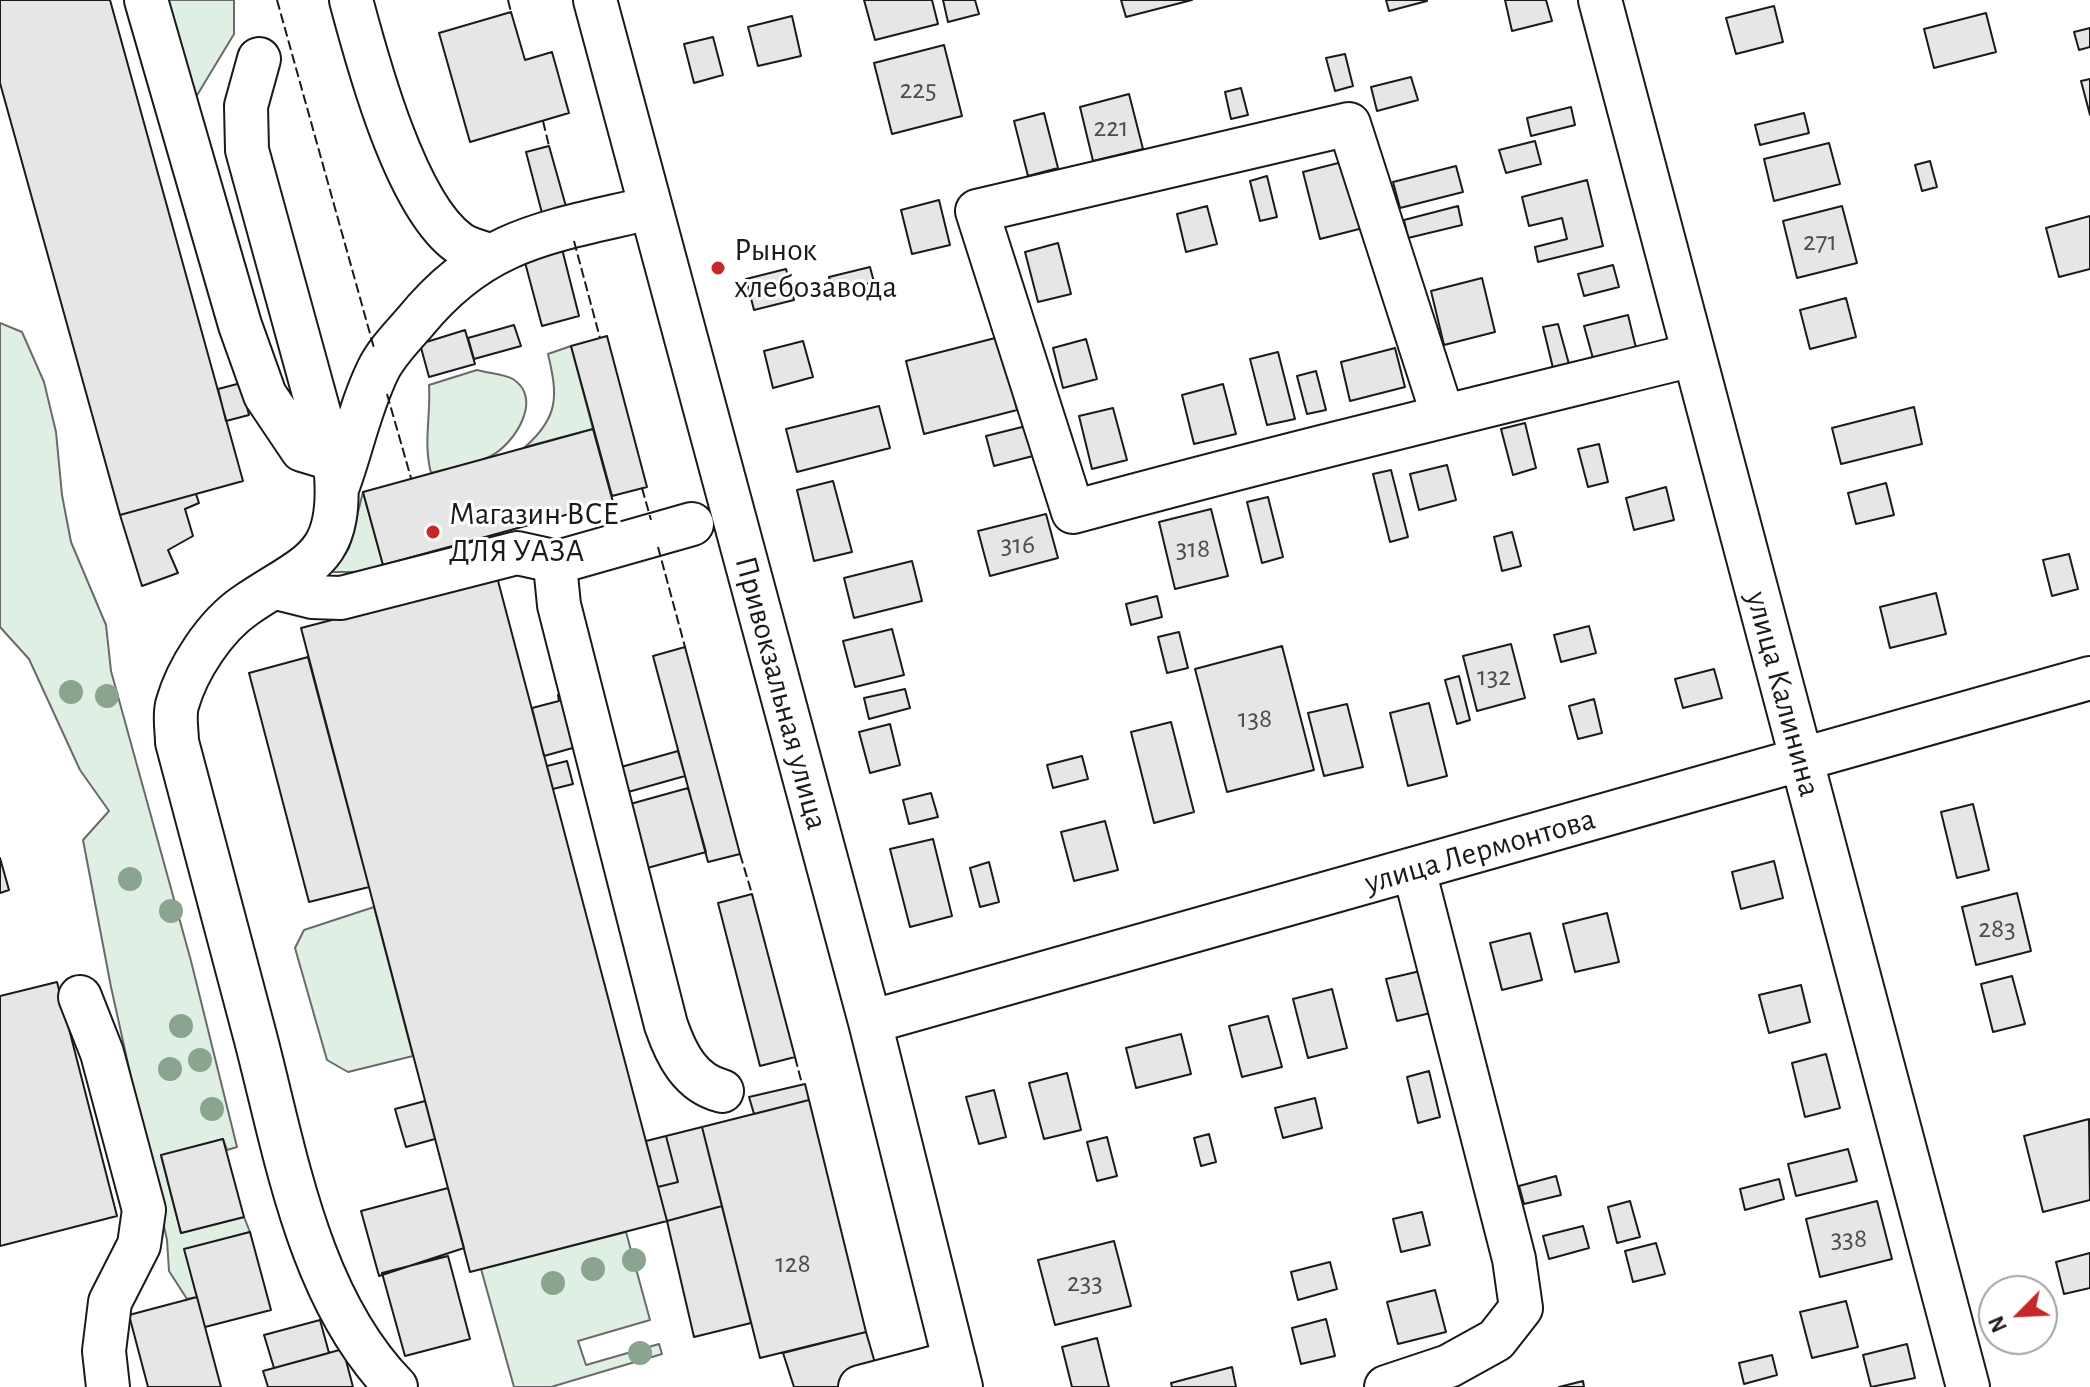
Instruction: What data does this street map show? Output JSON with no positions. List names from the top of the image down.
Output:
{
  "streets": {
    "street": ["Привокзальная улица", "улица Калинина", "улица Лермонтова"]
  },
  "crossings": [
    ["Привокзальная улица", "улица Лермонтова"],
    ["улица Калинина", "улица Лермонтова"]
  ],
  "places": ["Рынок хлебозавода", "Магазин ВСЕ ДЛЯ УАЗА"],
  "house_numbers": [
    "225",
    "221",
    "271",
    "316",
    "318",
    "132",
    "138",
    "283",
    "338",
    "128",
    "233"
  ],
  "north": "bottom left"
}
